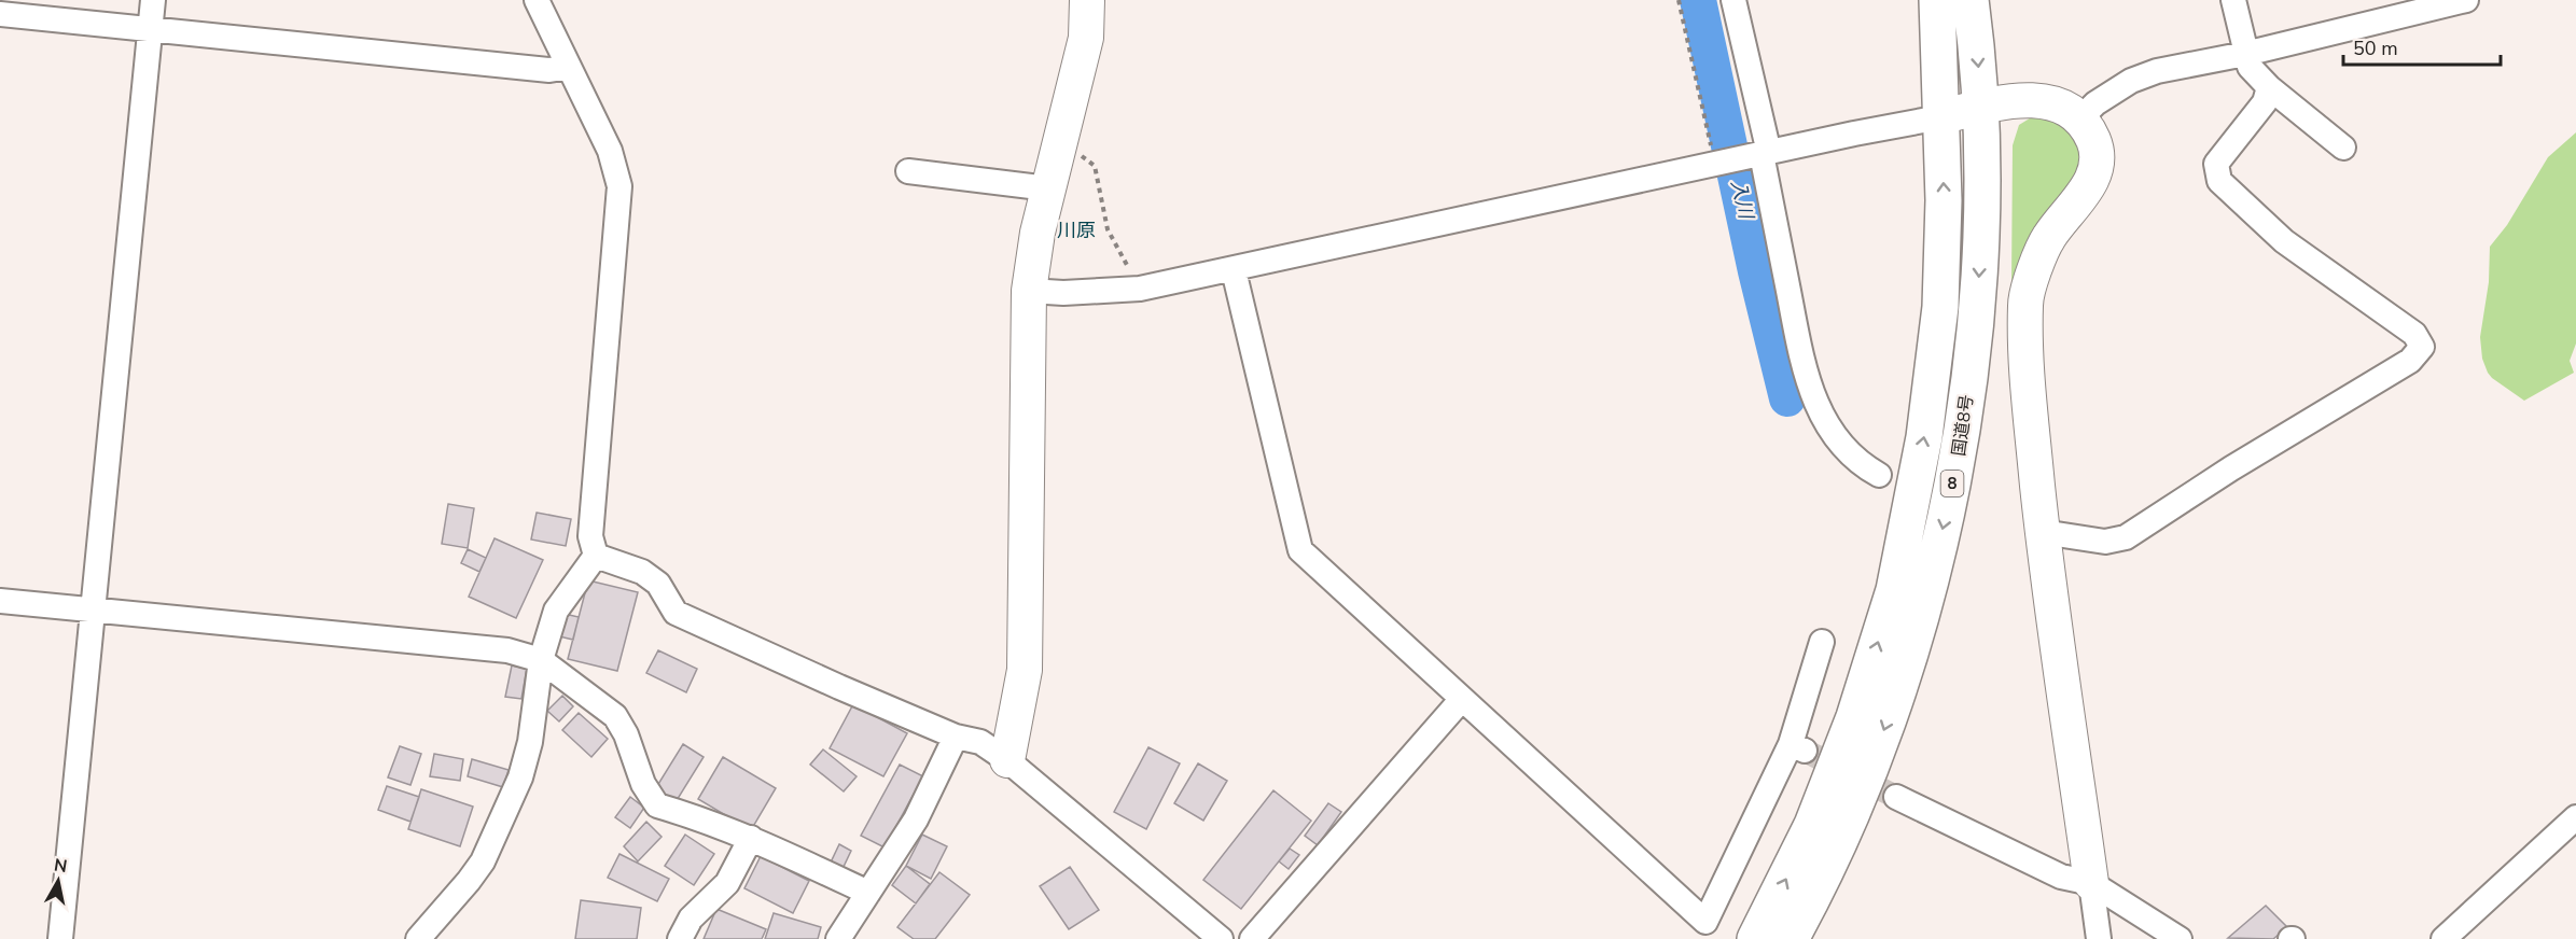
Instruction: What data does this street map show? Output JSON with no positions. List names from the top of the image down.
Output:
{
  "streets": {
    "highway": ["国道8号", "8"]
  },
  "districts": ["川原"],
  "water": ["入川"],
  "scale_bar": "50 m",
  "north": "top"
}
